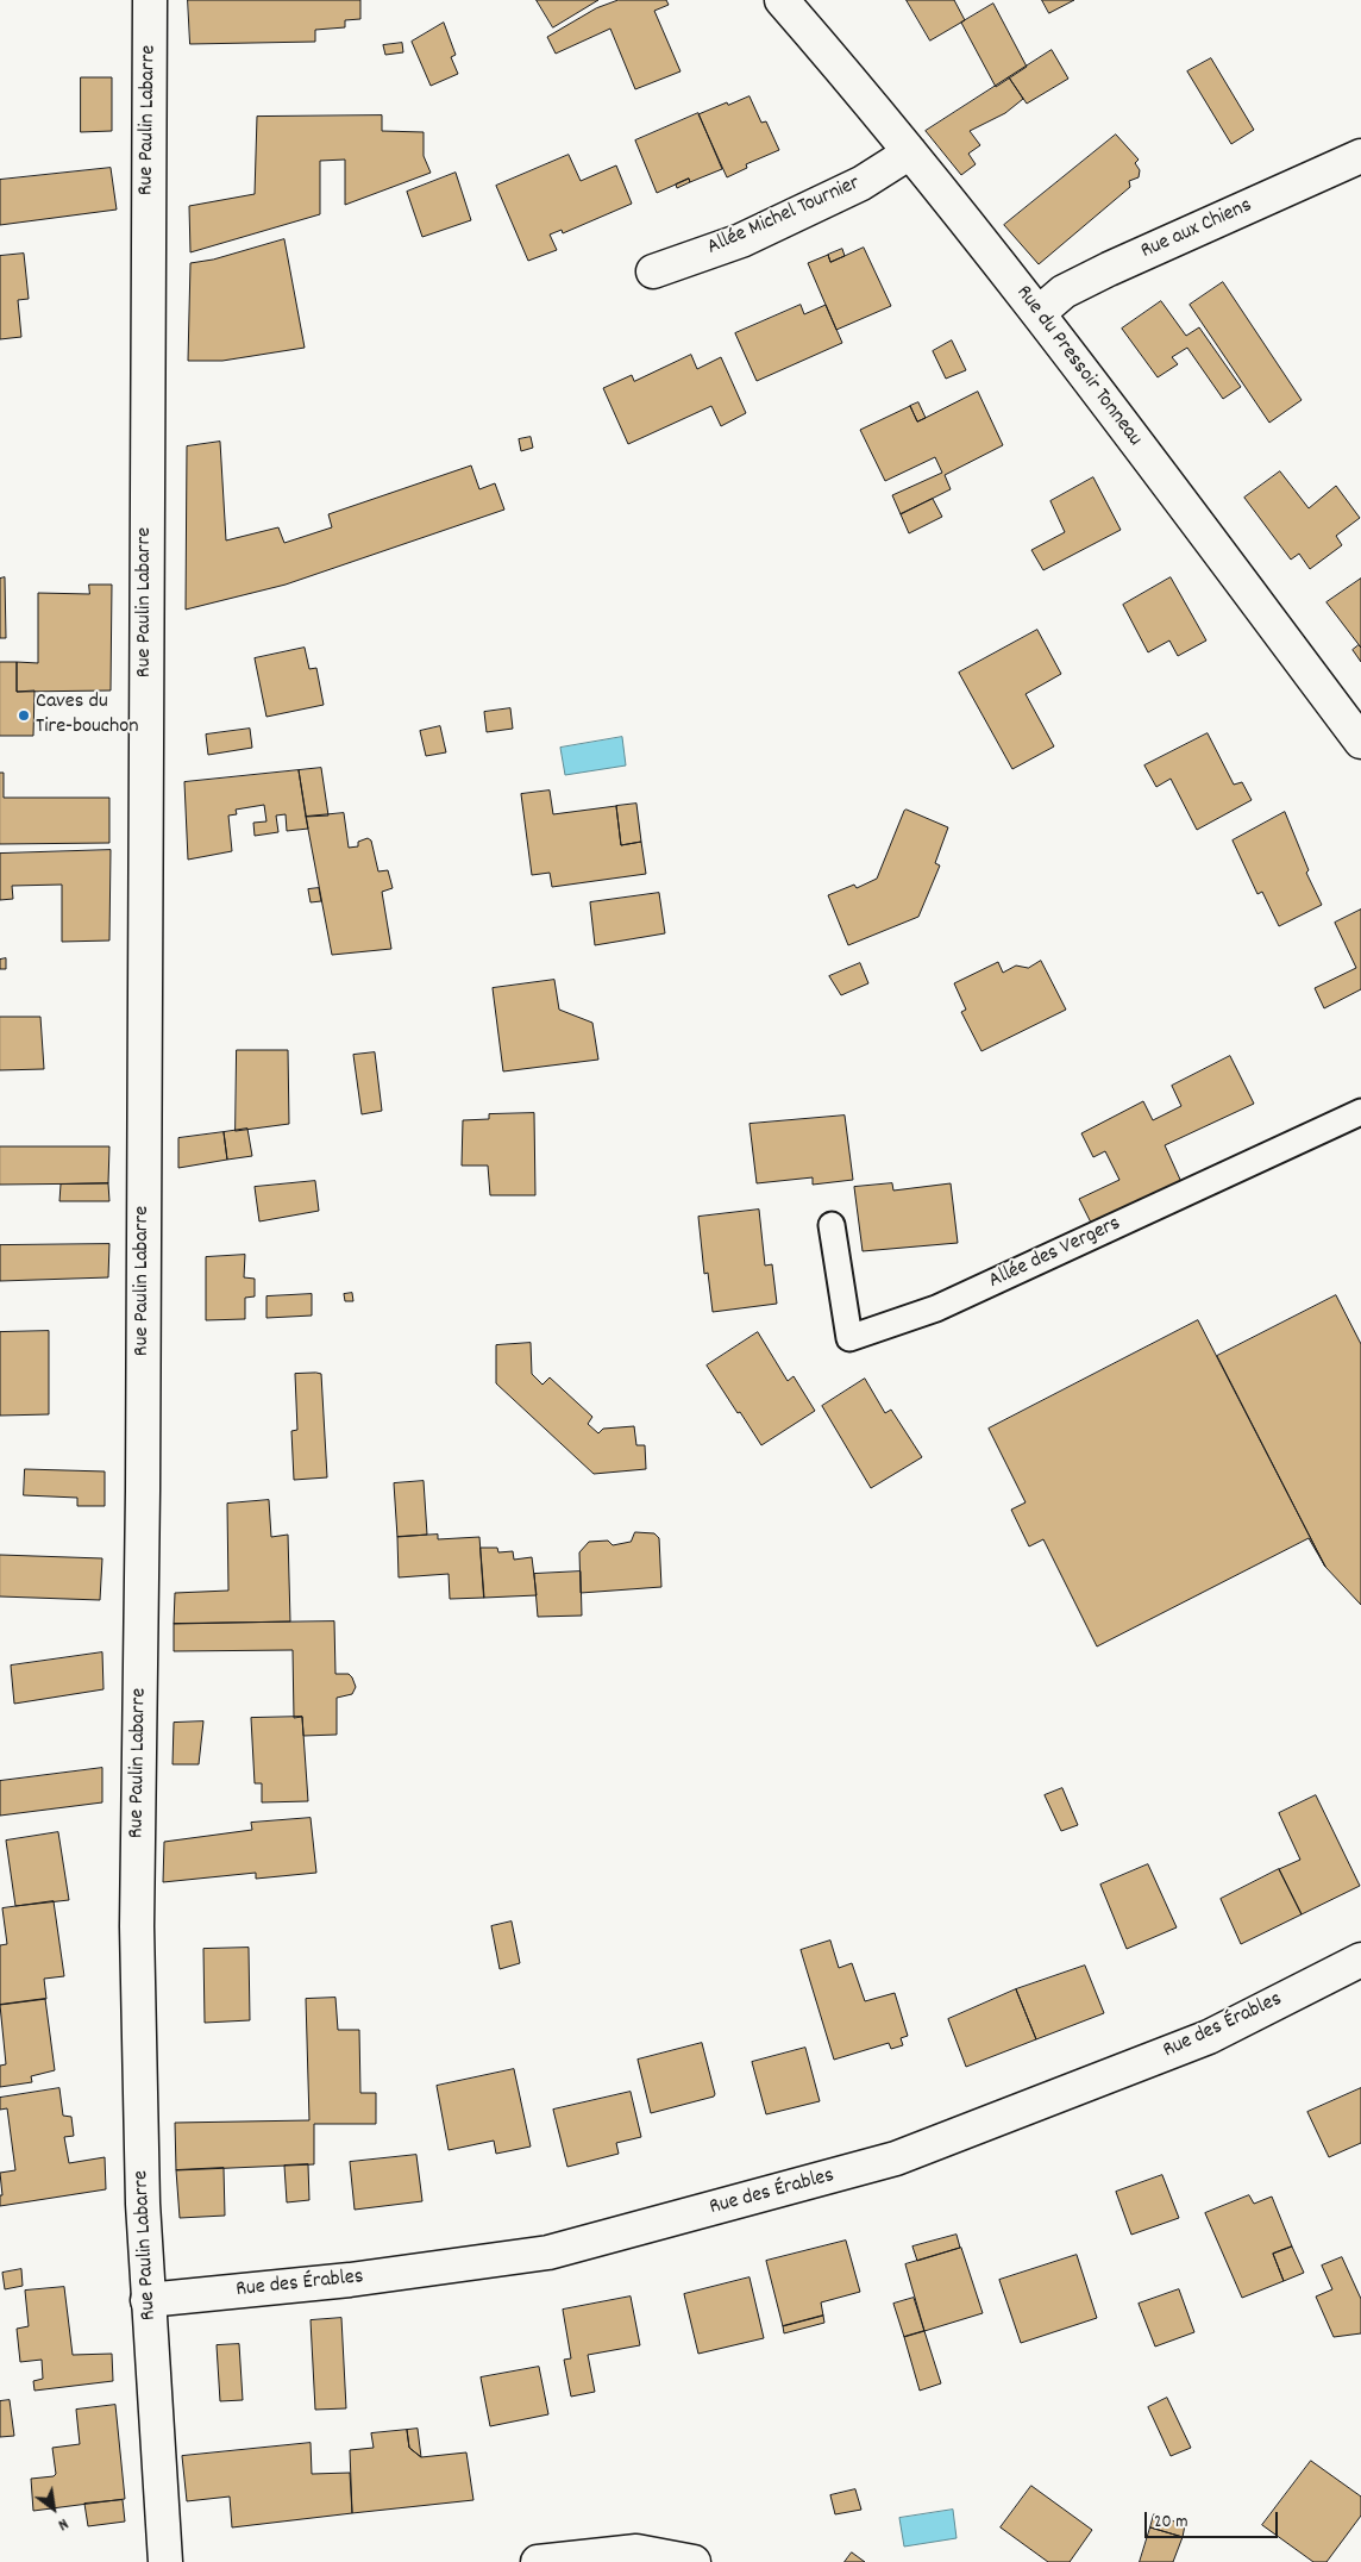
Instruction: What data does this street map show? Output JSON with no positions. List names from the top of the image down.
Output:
{
  "streets": {
    "street": [
      "Rue Paulin Labarre",
      "Allée Michel Tournier",
      "Rue aux Chiens",
      "Rue du Pressoir Tonneau",
      "Rue des Érables"
    ],
    "lane": ["Allée des Vergers"]
  },
  "crossings": [
    ["Rue Paulin Labarre", "Rue des Érables"],
    ["Allée Michel Tournier", "Rue du Pressoir Tonneau"],
    ["Rue aux Chiens", "Rue du Pressoir Tonneau"]
  ],
  "places": ["Caves du Tire-bouchon"],
  "scale_bar": "20 m",
  "north": "bottom right"
}
